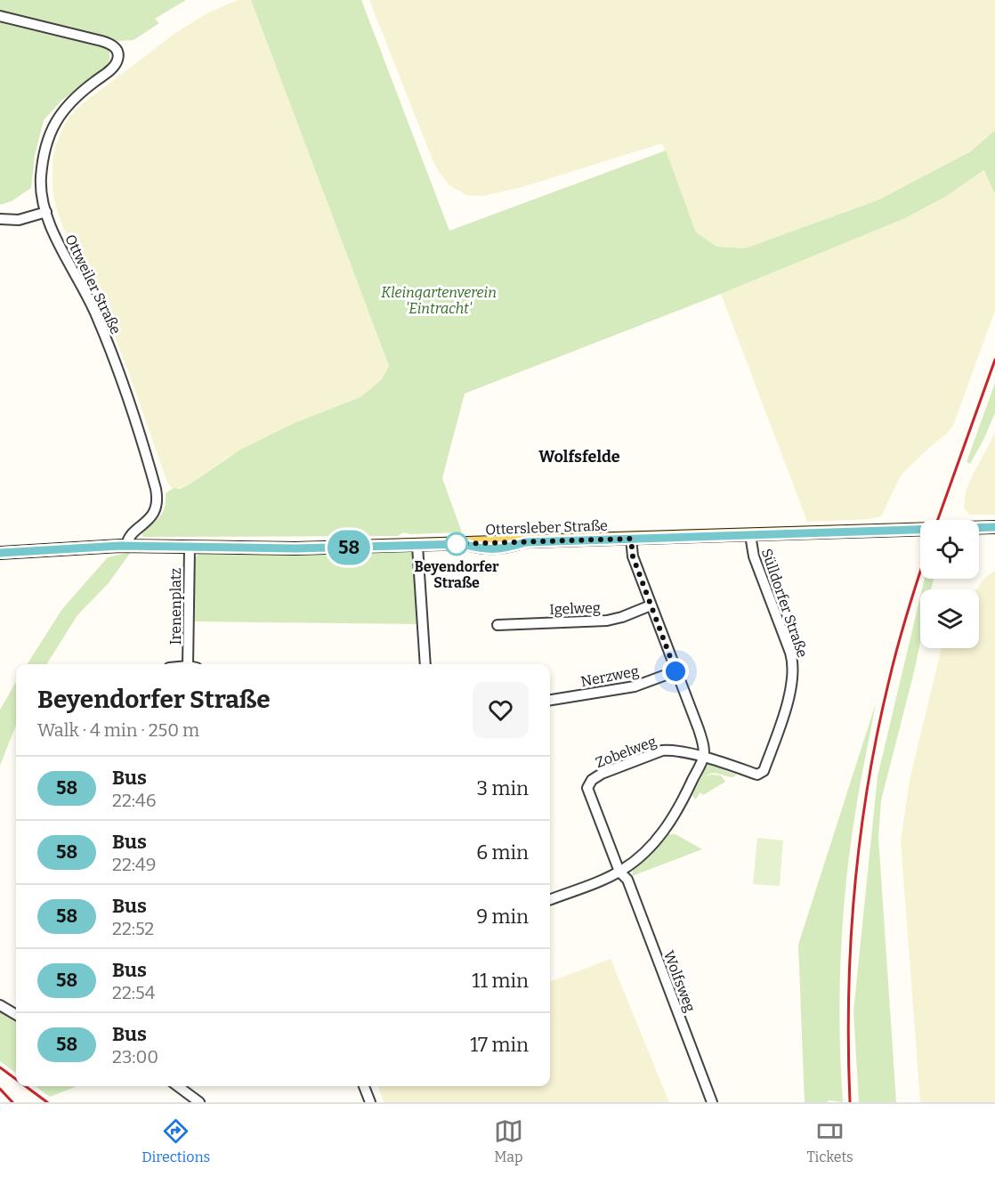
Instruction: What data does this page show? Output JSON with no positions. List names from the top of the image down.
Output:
{
  "streets": {
    "main road": ["Ottersleber Straße"],
    "street": [
      "Ottweiler Straße",
      "Sülldorfer Straße",
      "Irenenplatz",
      "Igelweg",
      "Nerzweg",
      "Zobelweg",
      "Wolfsweg"
    ]
  },
  "crossings": [
    ["Ottweiler Straße", "Ottersleber Straße"],
    ["Ottersleber Straße", "Sülldorfer Straße"],
    ["Ottersleber Straße", "Irenenplatz"],
    ["Sülldorfer Straße", "Zobelweg"],
    ["Zobelweg", "Wolfsweg"]
  ],
  "districts": ["Wolfsfelde"],
  "parks": ["Kleingartenverein 'Eintracht'"],
  "places": ["Beyendorfer Straße"],
  "lines": ["bus line 58"],
  "page": {
    "on_map": "58",
    "heading": ["Beyendorfer Straße", "Walk · 4 min · 250 m"],
    "list": [
      {
        "mark": "58",
        "name": "Bus",
        "note": "22:46",
        "value": "3 min"
      },
      {
        "mark": "58",
        "name": "Bus",
        "note": "22:49",
        "value": "6 min"
      },
      {
        "mark": "58",
        "name": "Bus",
        "note": "22:52",
        "value": "9 min"
      },
      {
        "mark": "58",
        "name": "Bus",
        "note": "22:54",
        "value": "11 min"
      },
      {
        "mark": "58",
        "name": "Bus",
        "note": "23:00",
        "value": "17 min"
      }
    ],
    "tabs": ["Directions", "Map", "Tickets"]
  }
}
